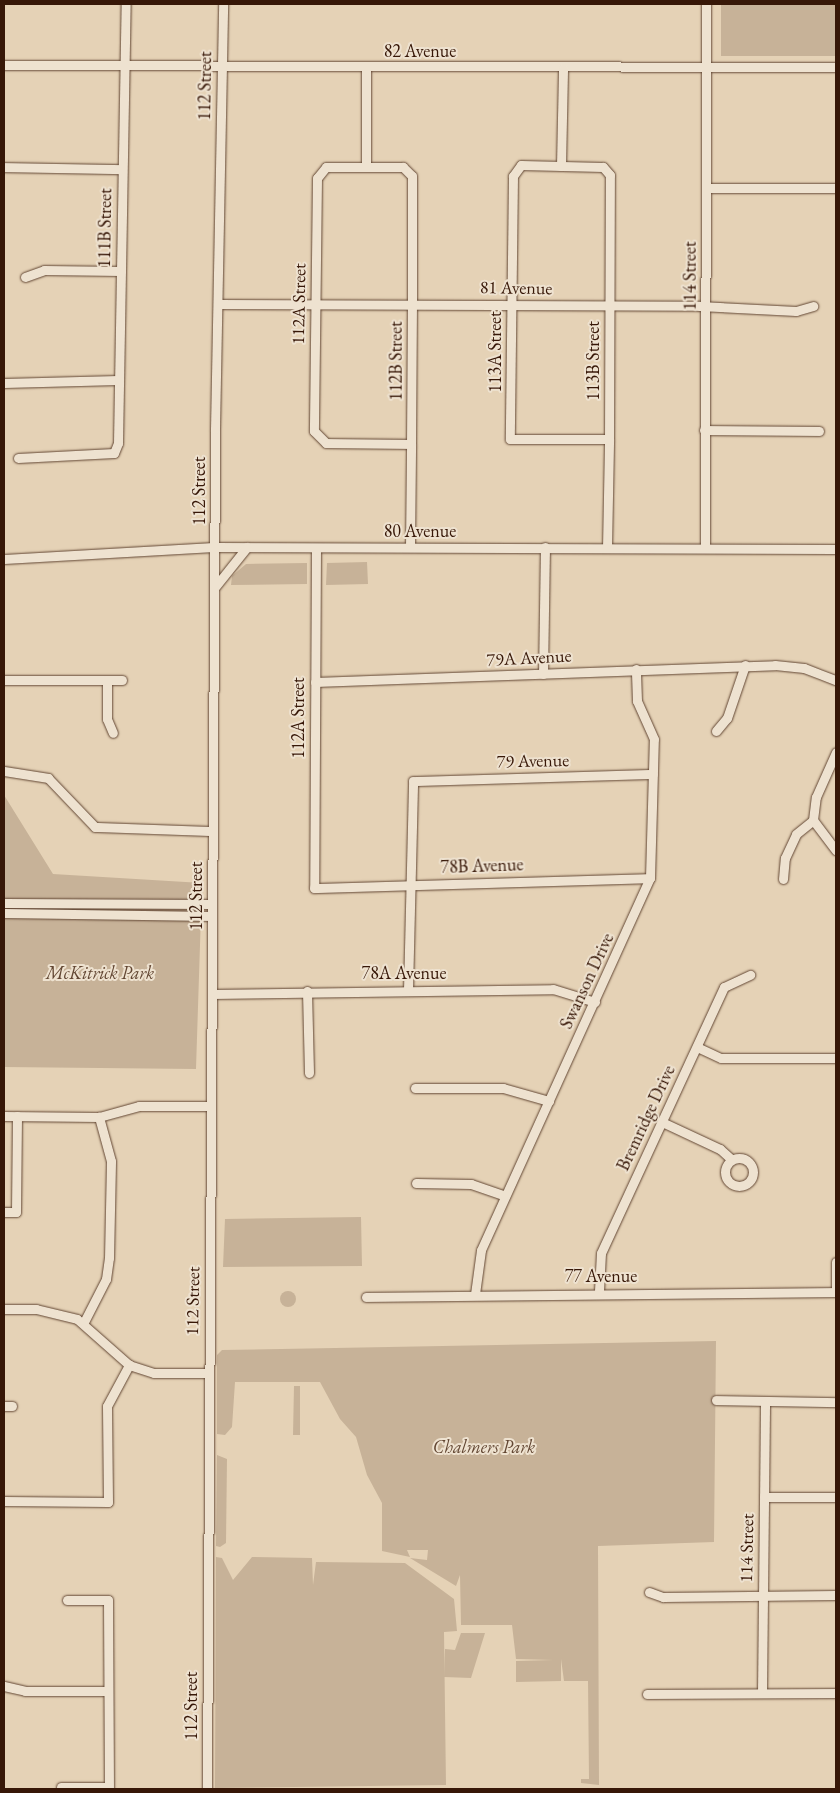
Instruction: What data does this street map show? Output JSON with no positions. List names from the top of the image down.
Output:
{
  "streets": {
    "street": [
      "82 Avenue",
      "112 Street",
      "111B Street",
      "114 Street",
      "81 Avenue",
      "112A Street",
      "113A Street",
      "112B Street",
      "113B Street",
      "80 Avenue",
      "79A Avenue",
      "79 Avenue",
      "78B Avenue",
      "78A Avenue",
      "Swanson Drive",
      "Bremridge Drive",
      "77 Avenue"
    ]
  },
  "crossings": [
    ["82 Avenue", "112 Street"],
    ["82 Avenue", "111B Street"],
    ["82 Avenue", "114 Street"],
    ["112 Street", "81 Avenue"],
    ["112 Street", "80 Avenue"],
    ["112 Street", "78A Avenue"],
    ["114 Street", "81 Avenue"],
    ["114 Street", "80 Avenue"],
    ["81 Avenue", "112A Street"],
    ["81 Avenue", "113A Street"],
    ["81 Avenue", "112B Street"],
    ["81 Avenue", "113B Street"],
    ["112A Street", "112B Street"],
    ["112A Street", "80 Avenue"],
    ["112A Street", "79A Avenue"],
    ["112A Street", "78B Avenue"],
    ["113A Street", "113B Street"],
    ["112B Street", "80 Avenue"],
    ["113B Street", "80 Avenue"],
    ["79A Avenue", "Swanson Drive"],
    ["79 Avenue", "78B Avenue"],
    ["79 Avenue", "Swanson Drive"],
    ["78B Avenue", "Swanson Drive"],
    ["78A Avenue", "Swanson Drive"],
    ["Swanson Drive", "77 Avenue"],
    ["Bremridge Drive", "77 Avenue"]
  ],
  "parks": ["McKitrick Park", "Chalmers Park"]
}
